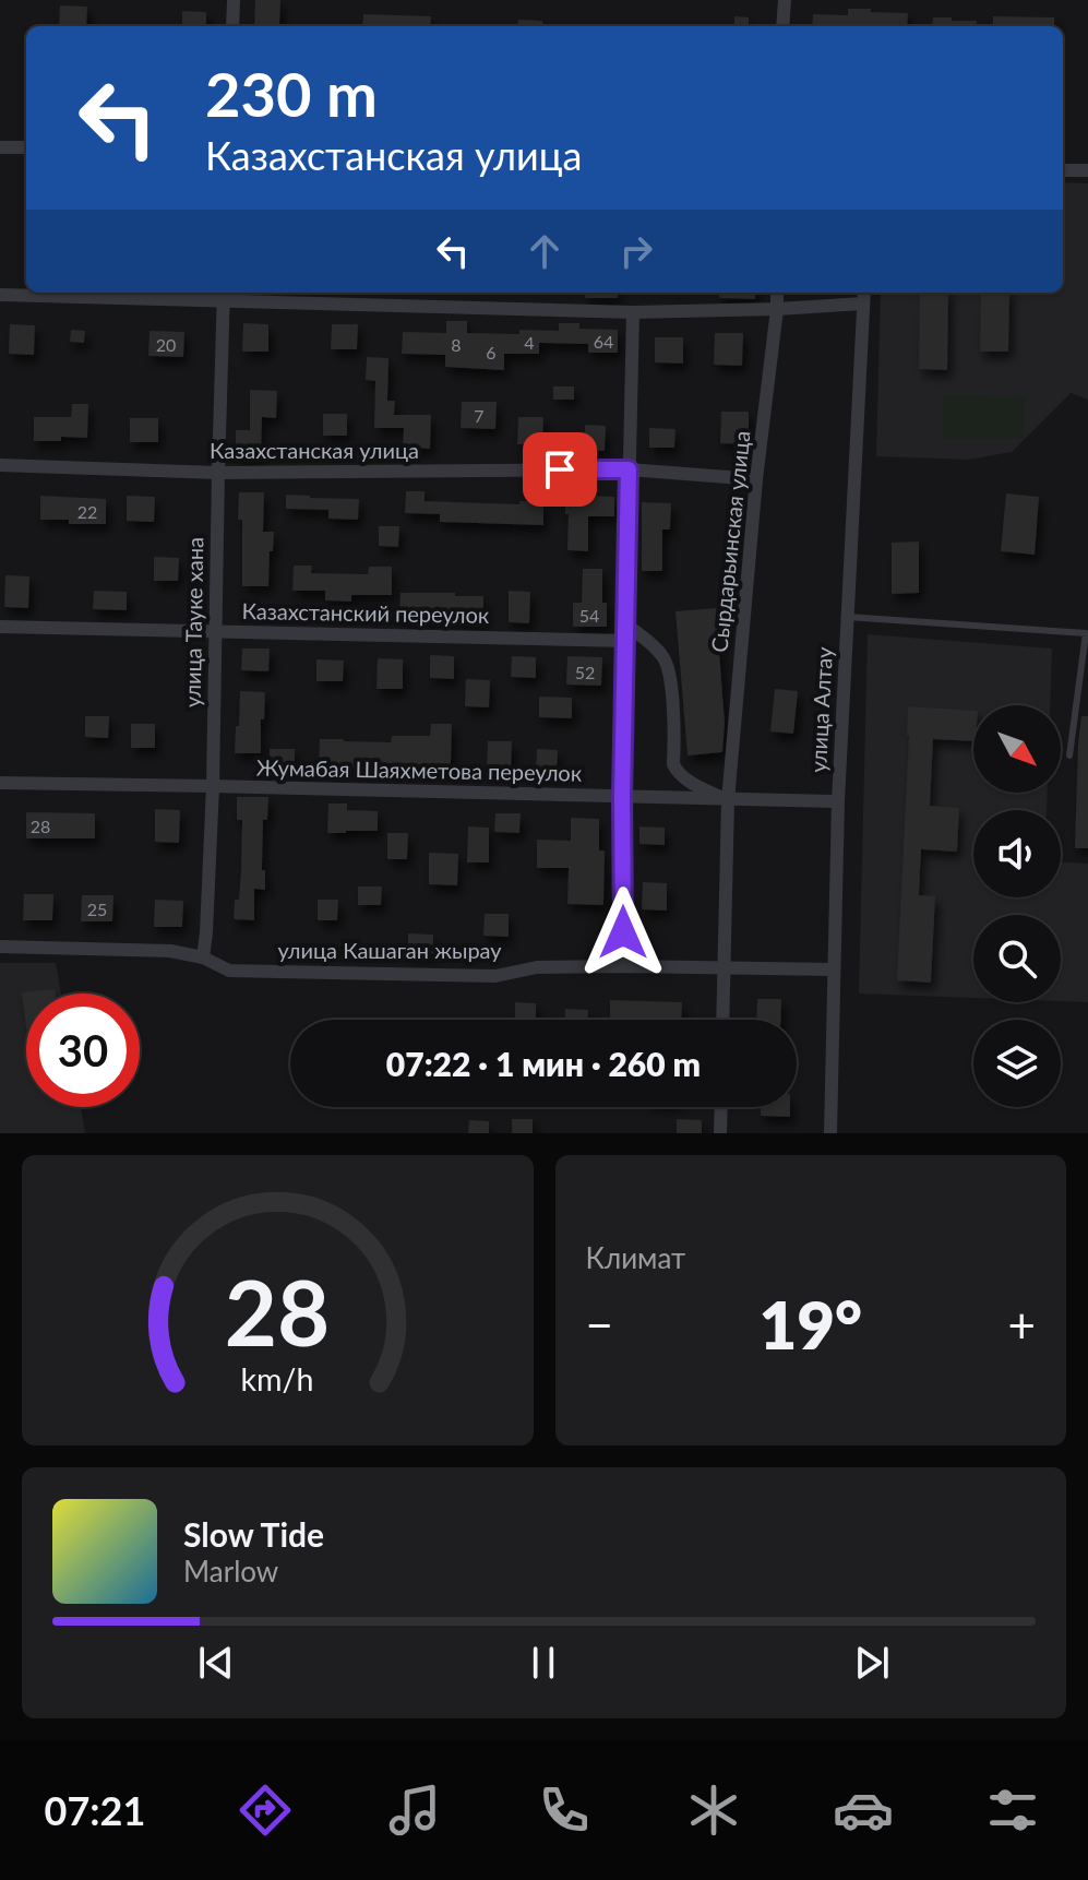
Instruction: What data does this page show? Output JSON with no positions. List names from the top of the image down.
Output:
{
  "streets": {
    "street": [
      "Казахстанская улица",
      "Сырдарьинская улица",
      "Казахстанский переулок",
      "улица Тауке хана",
      "улица Алтау",
      "Жумабая Шаяхметова переулок",
      "улица Кашаган жырау"
    ]
  },
  "crossings": [
    ["Казахстанская улица", "Сырдарьинская улица"],
    ["Казахстанская улица", "улица Тауке хана"],
    ["Сырдарьинская улица", "Жумабая Шаяхметова переулок"],
    ["Казахстанский переулок", "улица Тауке хана"],
    ["улица Тауке хана", "Жумабая Шаяхметова переулок"],
    ["улица Тауке хана", "улица Кашаган жырау"],
    ["улица Алтау", "Жумабая Шаяхметова переулок"],
    ["улица Алтау", "улица Кашаган жырау"]
  ],
  "house_numbers": [
    "64",
    "4",
    "20",
    "8",
    "6",
    "7",
    "22",
    "54",
    "52",
    "28",
    "25"
  ],
  "north": "bottom right",
  "page": {
    "turn": ["230 m", "Казахстанская улица"],
    "limit": "30",
    "trip": "07:22 · 1 мин · 260 m",
    "tile": "Климат",
    "heat": ["−", "19°", "+"],
    "song": ["Slow Tide", "Marlow"],
    "tabs": "07:21",
    "gauge": ["28", "km/h"]
  }
}
